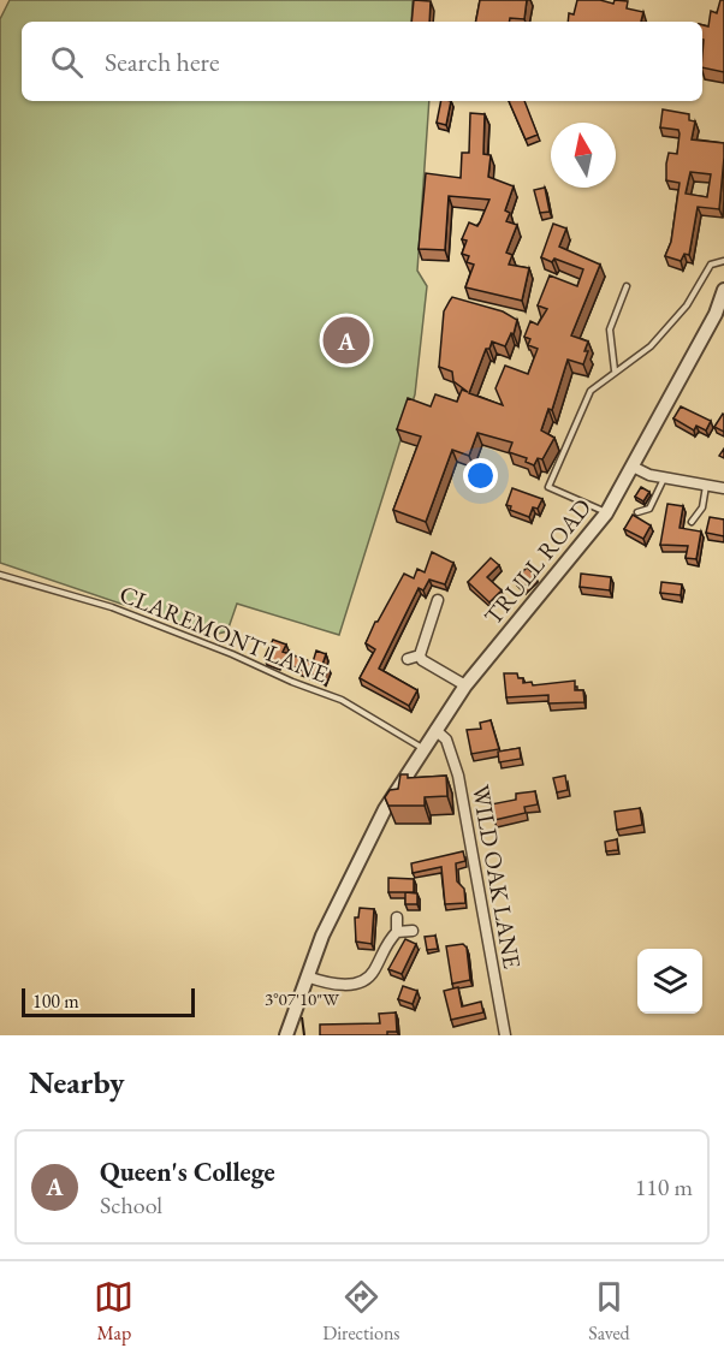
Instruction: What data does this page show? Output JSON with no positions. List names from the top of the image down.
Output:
{
  "streets": {
    "street": ["TRULL ROAD", "WILD OAK LANE"],
    "lane": ["CLAREMONT LANE"]
  },
  "crossings": [
    ["TRULL ROAD", "CLAREMONT LANE"],
    ["TRULL ROAD", "WILD OAK LANE"]
  ],
  "scale_bar": "100 m",
  "north": "top",
  "page": {
    "search": "Search here",
    "pins": "A",
    "scale": "100 m",
    "heading": "Nearby",
    "list": [
      {
        "mark": "A",
        "name": "Queen's College",
        "note": "School",
        "value": "110 m"
      }
    ],
    "nav": ["Map", "Directions", "Saved"]
  },
  "coordinates": ["3°07'10\"W"]
}
